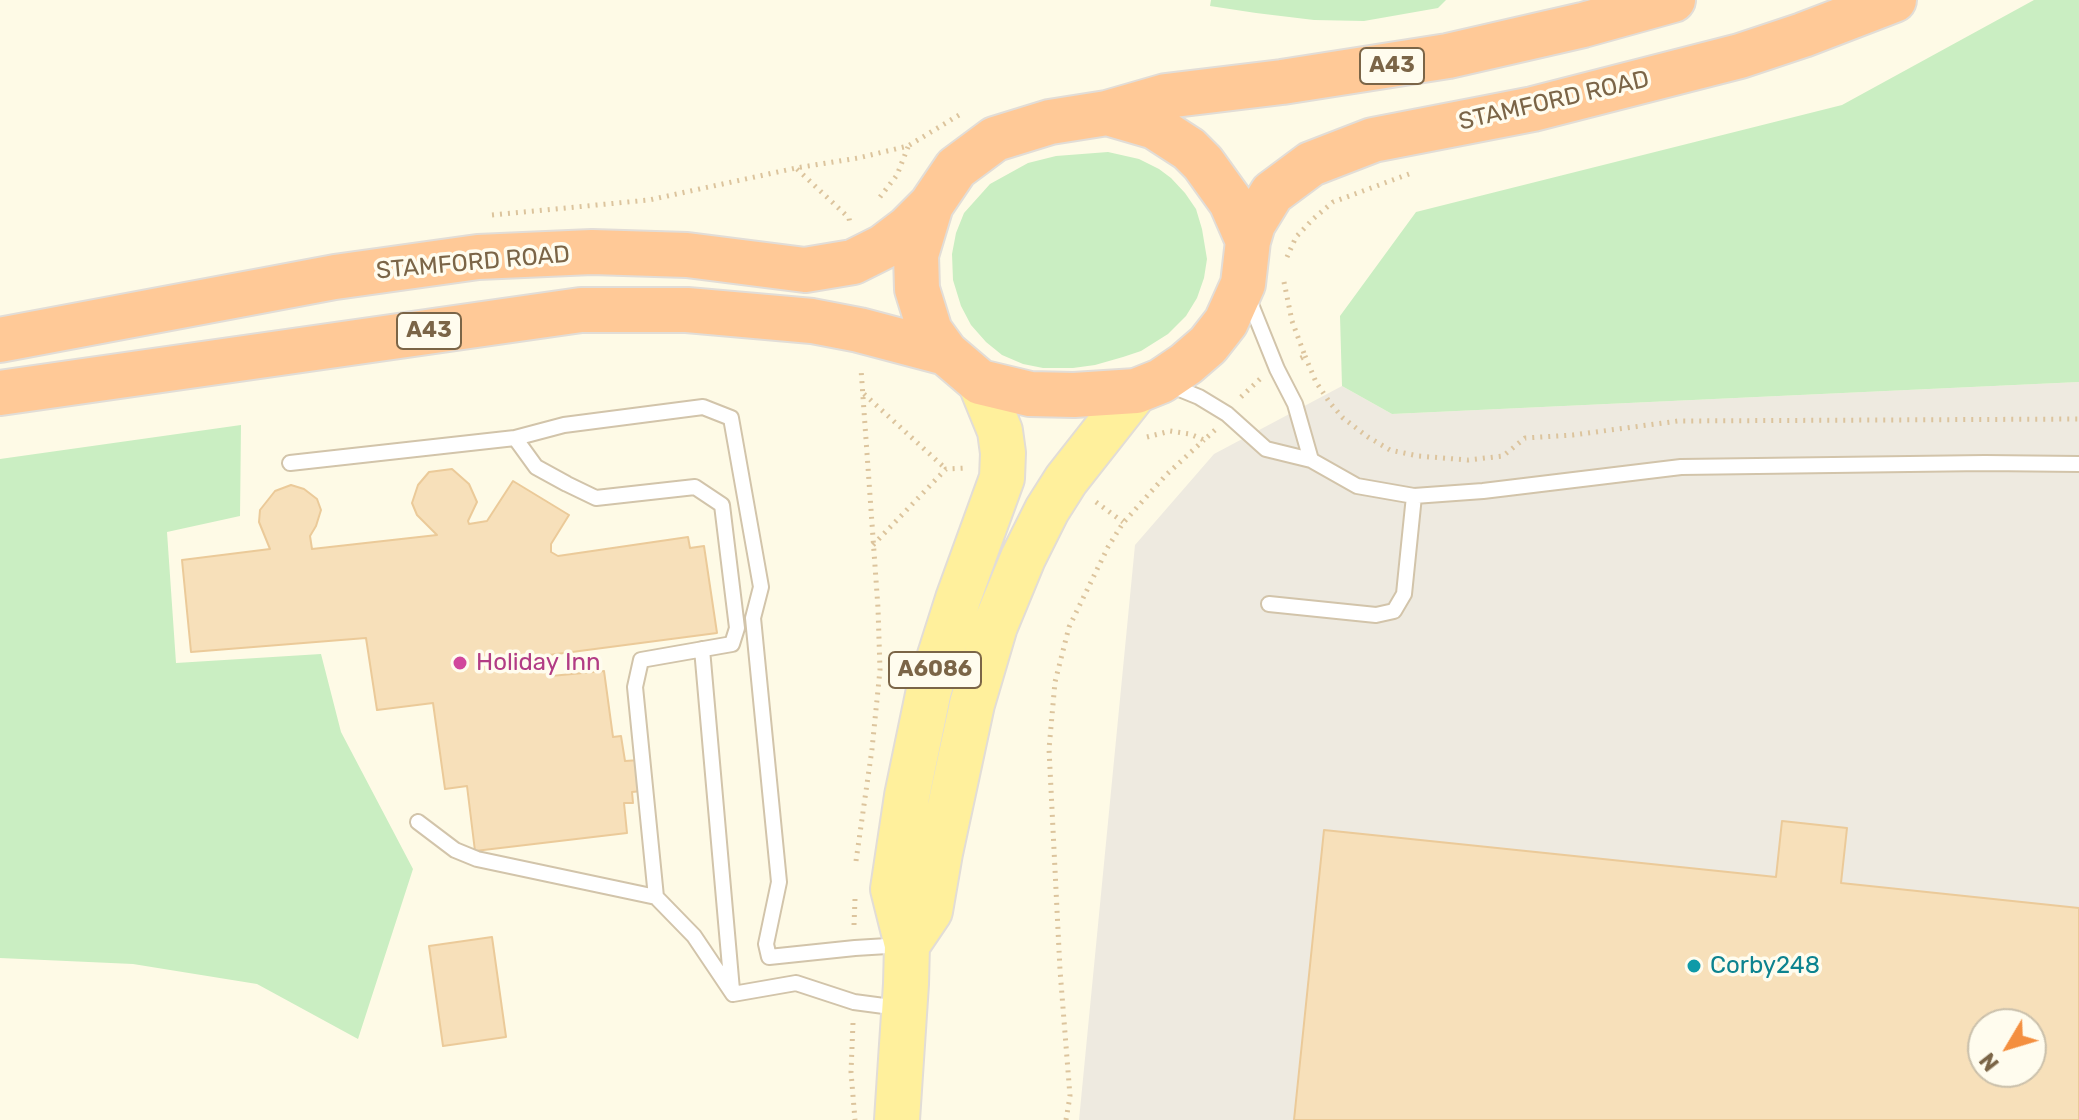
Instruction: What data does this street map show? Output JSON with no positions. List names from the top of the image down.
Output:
{
  "streets": {
    "highway": ["A43", "STAMFORD ROAD"],
    "main road": ["A6086"]
  },
  "crossings": [
    ["A43", "STAMFORD ROAD"],
    ["A43", "A6086"]
  ],
  "places": ["Holiday Inn", "Corby248"],
  "north": "bottom left"
}
